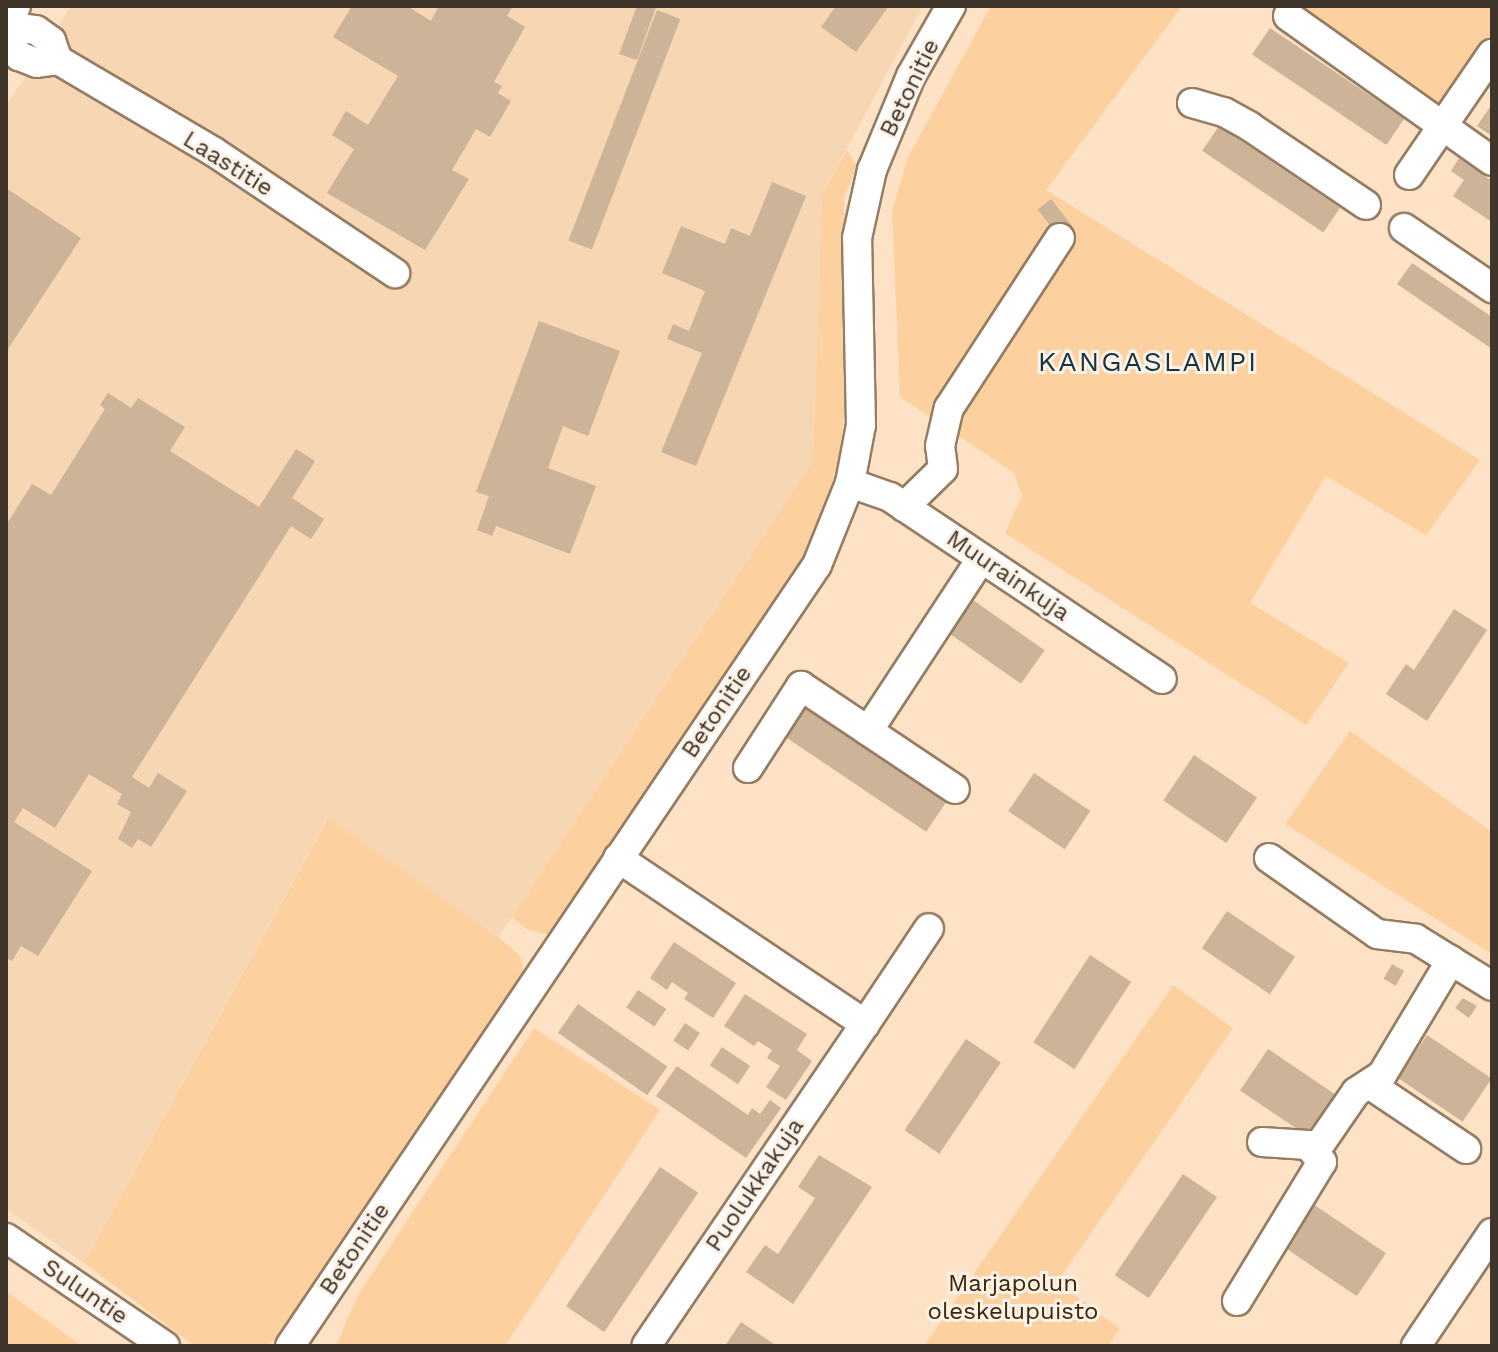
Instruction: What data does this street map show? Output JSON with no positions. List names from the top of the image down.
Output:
{
  "streets": {
    "street": [
      "Betonitie",
      "Laastitie",
      "Muurainkuja",
      "Puolukkakuja",
      "Suluntie"
    ]
  },
  "crossings": [
    ["Betonitie", "Muurainkuja"]
  ],
  "districts": ["KANGASLAMPI"],
  "parks": ["Marjapolun oleskelupuisto"]
}
